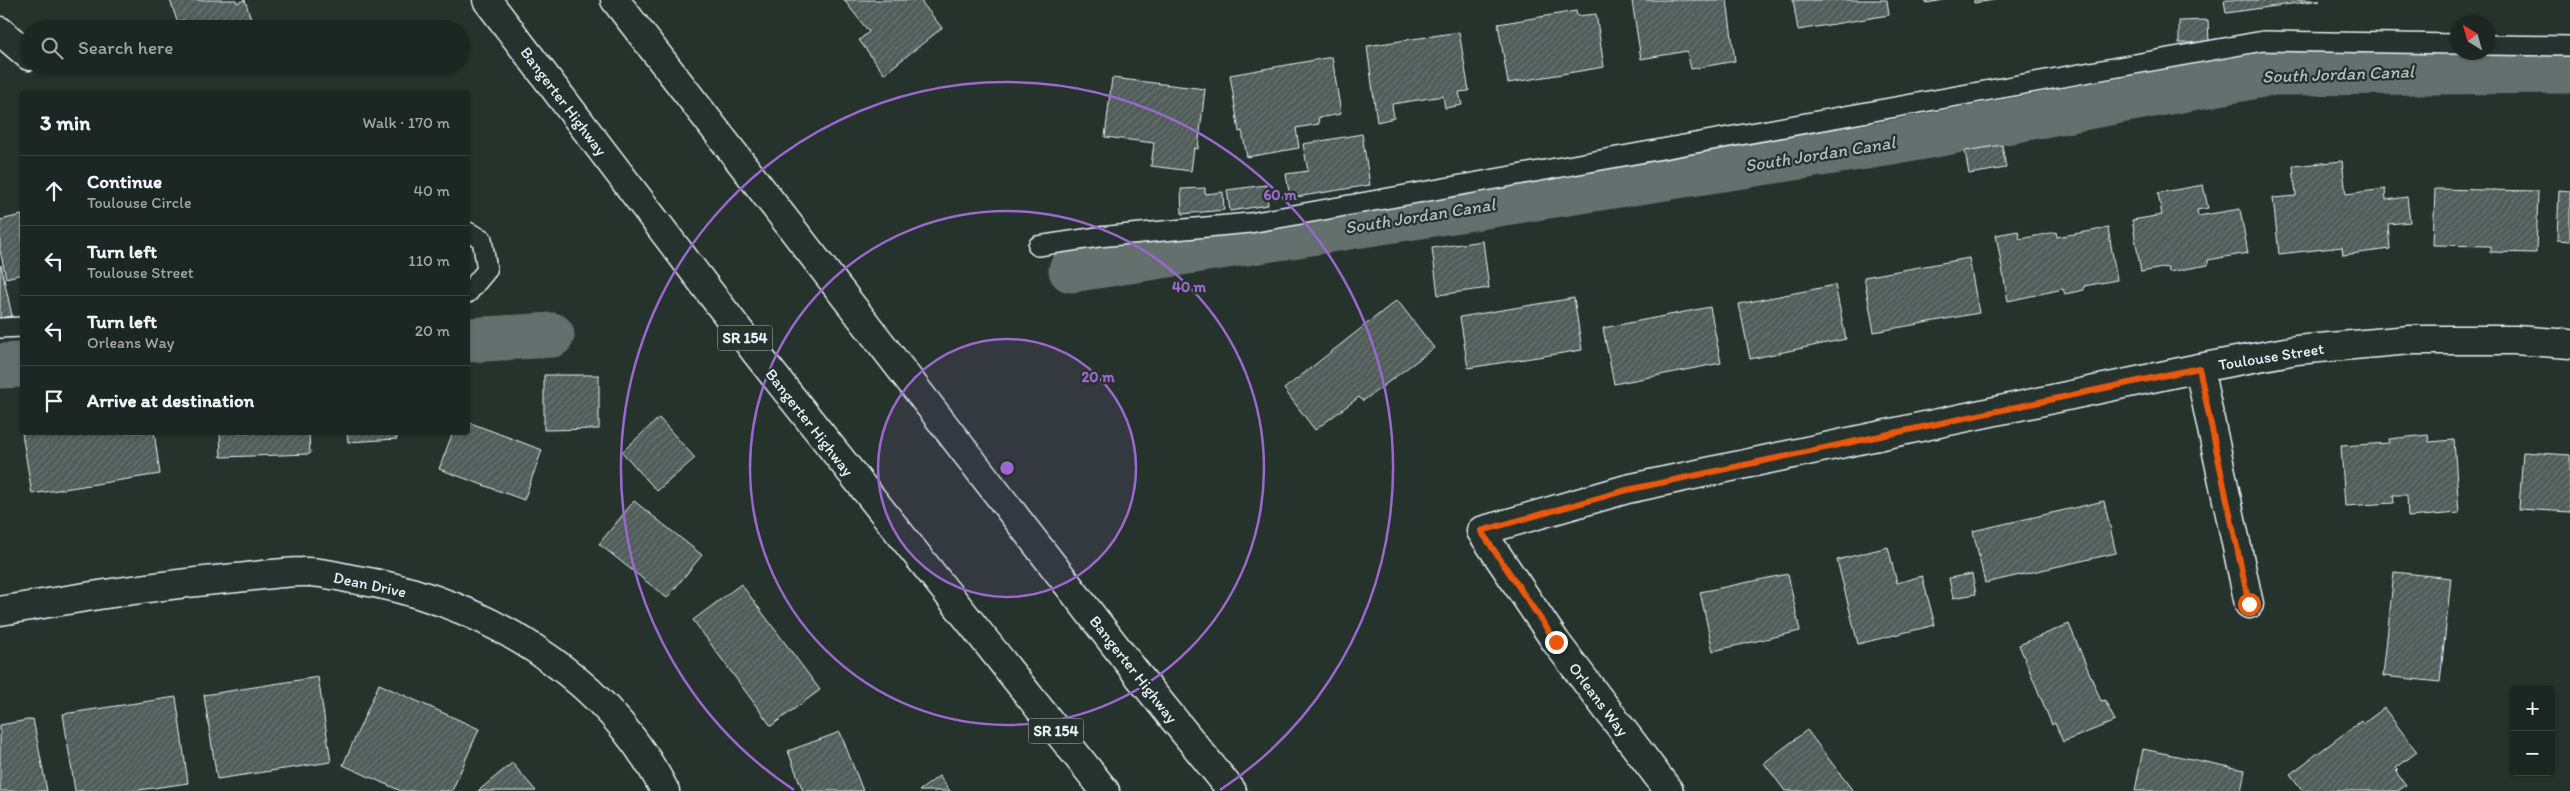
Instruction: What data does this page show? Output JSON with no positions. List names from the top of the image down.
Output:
{
  "streets": {
    "main road": [
      "Bangerter Highway",
      "SR 154",
      "Toulouse Street",
      "Dean Drive",
      "Orleans Way"
    ]
  },
  "crossings": [
    ["Toulouse Street", "Orleans Way"]
  ],
  "water": ["South Jordan Canal"],
  "north": "top left",
  "page": {
    "search": "Search here",
    "heading": ["3 min", "Walk · 170 m"],
    "list": [
      ["Continue", "Toulouse Circle", "40 m"],
      ["Turn left", "Toulouse Street", "110 m"],
      ["Turn left", "Orleans Way", "20 m"],
      "Arrive at destination"
    ],
    "map_buttons": ["+", "−"]
  },
  "rings": ["60 m", "40 m", "20 m"]
}
